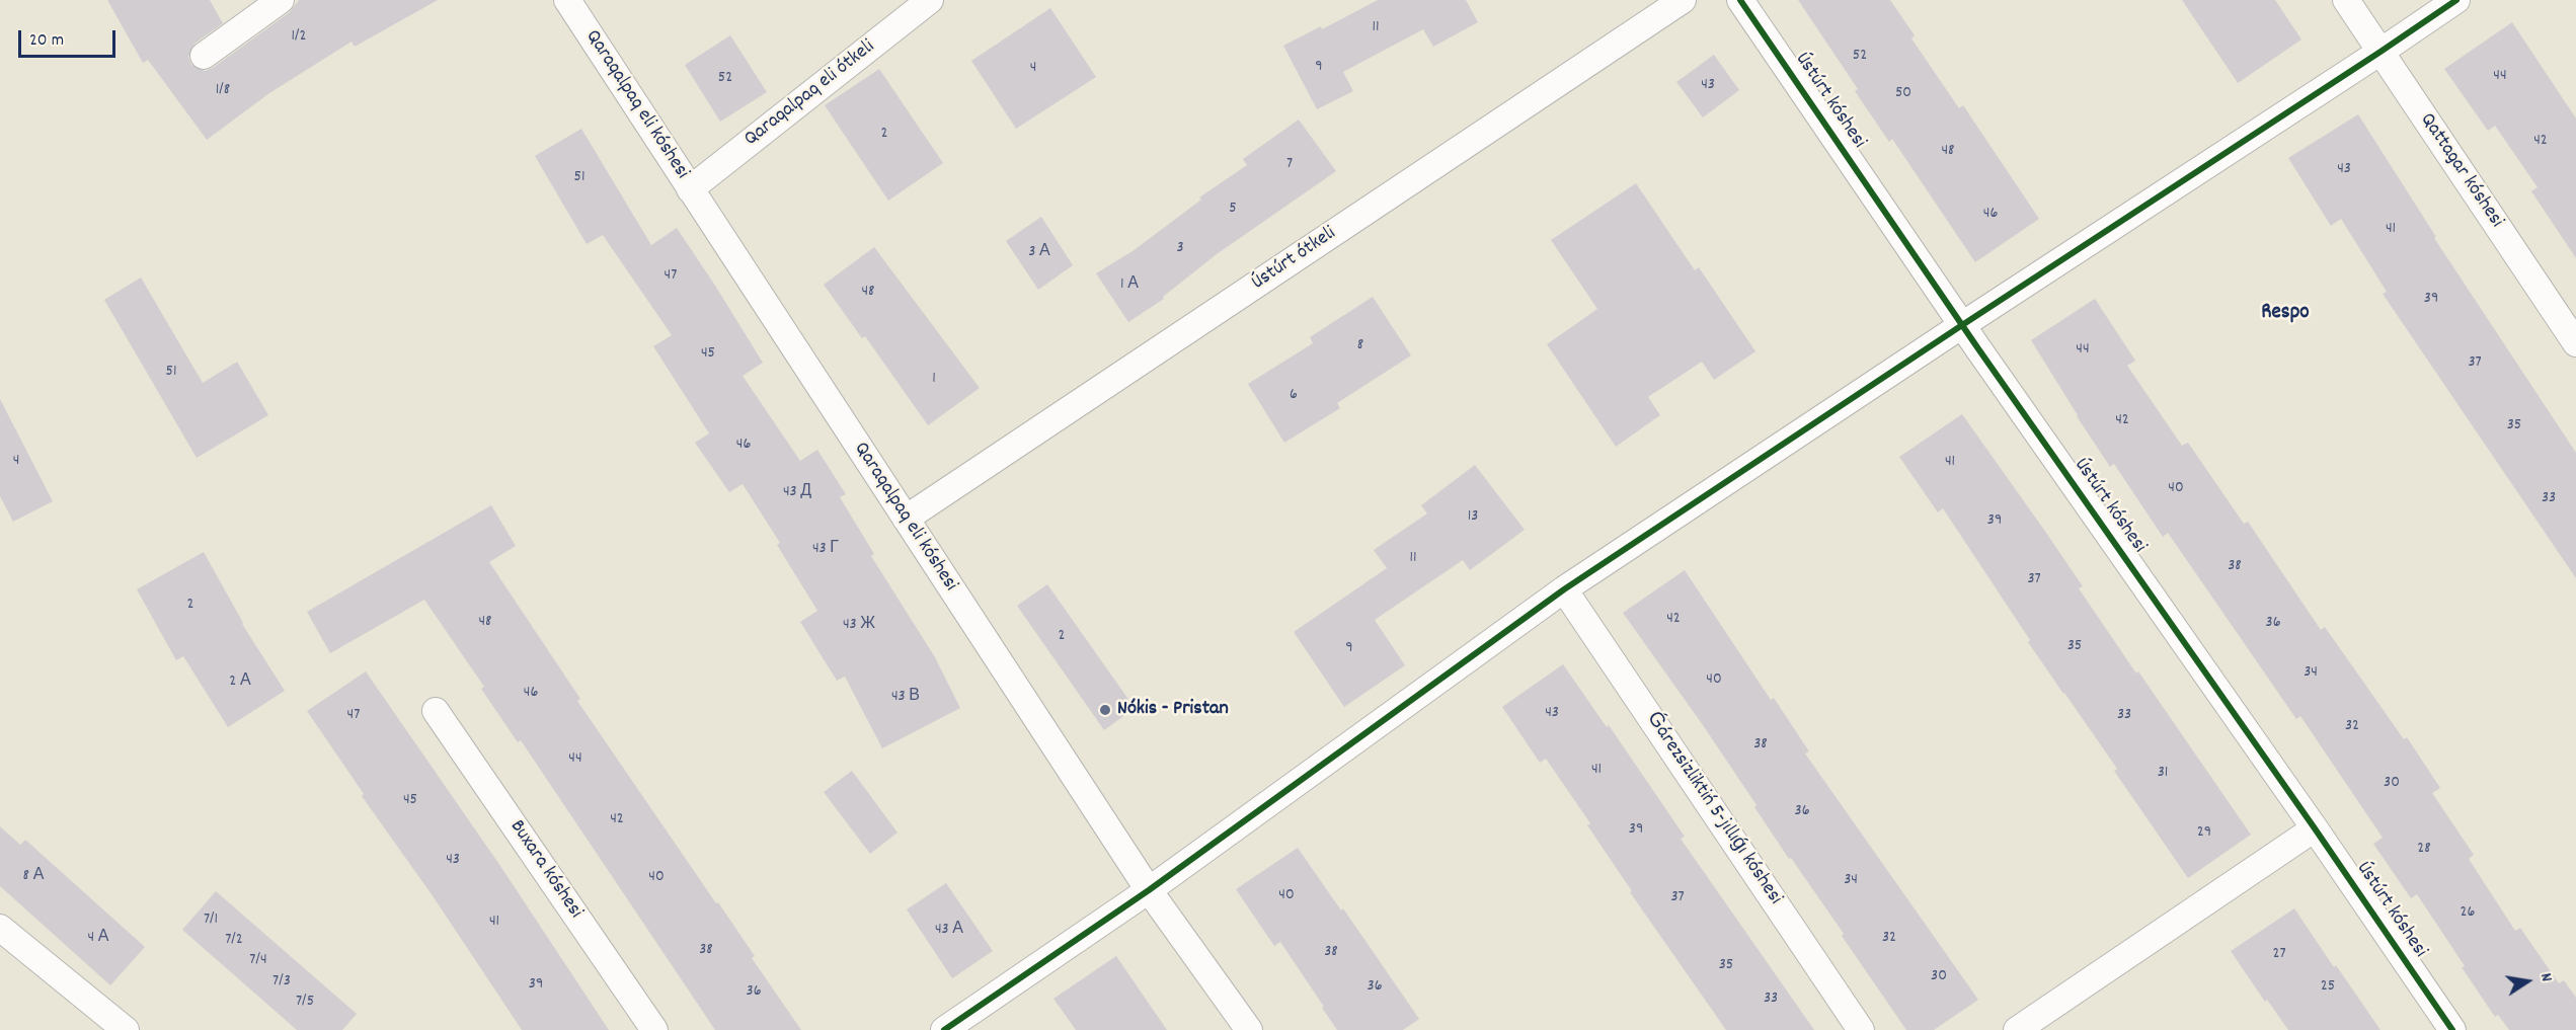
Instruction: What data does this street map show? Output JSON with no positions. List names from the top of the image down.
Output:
{
  "streets": {
    "street": [
      "Qaraqalpaq eli ótkeli",
      "Ústúrt kóshesi",
      "Qaraqalpaq eli kóshesi",
      "Qattagar kóshesi",
      "Ústúrt ótkeli",
      "Ǵárezsizliktiń 5-jıllıǵı kóshesi",
      "Buxara kóshesi"
    ]
  },
  "crossings": [
    ["Qaraqalpaq eli ótkeli", "Qaraqalpaq eli kóshesi"],
    ["Qaraqalpaq eli kóshesi", "Ústúrt ótkeli"]
  ],
  "districts": ["Respo"],
  "places": ["Nókis - Pristan"],
  "house_numbers": [
    "11",
    "1/2",
    "52",
    "9",
    "4",
    "44",
    "52",
    "43",
    "1/8",
    "50",
    "2",
    "42",
    "48",
    "7",
    "43",
    "51",
    "5",
    "46",
    "41",
    "3",
    "3 А",
    "47",
    "1 А",
    "48",
    "39",
    "8",
    "44",
    "45",
    "37",
    "51",
    "1",
    "6",
    "42",
    "35",
    "46",
    "4",
    "41",
    "40",
    "43 Д",
    "33",
    "13",
    "39",
    "43 Г",
    "11",
    "38",
    "37",
    "2",
    "42",
    "48",
    "36",
    "43 Ж",
    "2",
    "35",
    "9",
    "34",
    "40",
    "2 А",
    "46",
    "43 В",
    "43",
    "47",
    "33",
    "32",
    "38",
    "44",
    "41",
    "31",
    "30",
    "45",
    "36",
    "42",
    "39",
    "29",
    "28",
    "43",
    "8 А",
    "40",
    "34",
    "40",
    "37",
    "26",
    "7/1",
    "41",
    "43 А",
    "4 А",
    "32",
    "7/2",
    "38",
    "38",
    "27",
    "7/4",
    "35",
    "30",
    "7/3",
    "39",
    "36",
    "25",
    "36",
    "33",
    "7/5"
  ],
  "scale_bar": "20 m",
  "north": "right"
}
